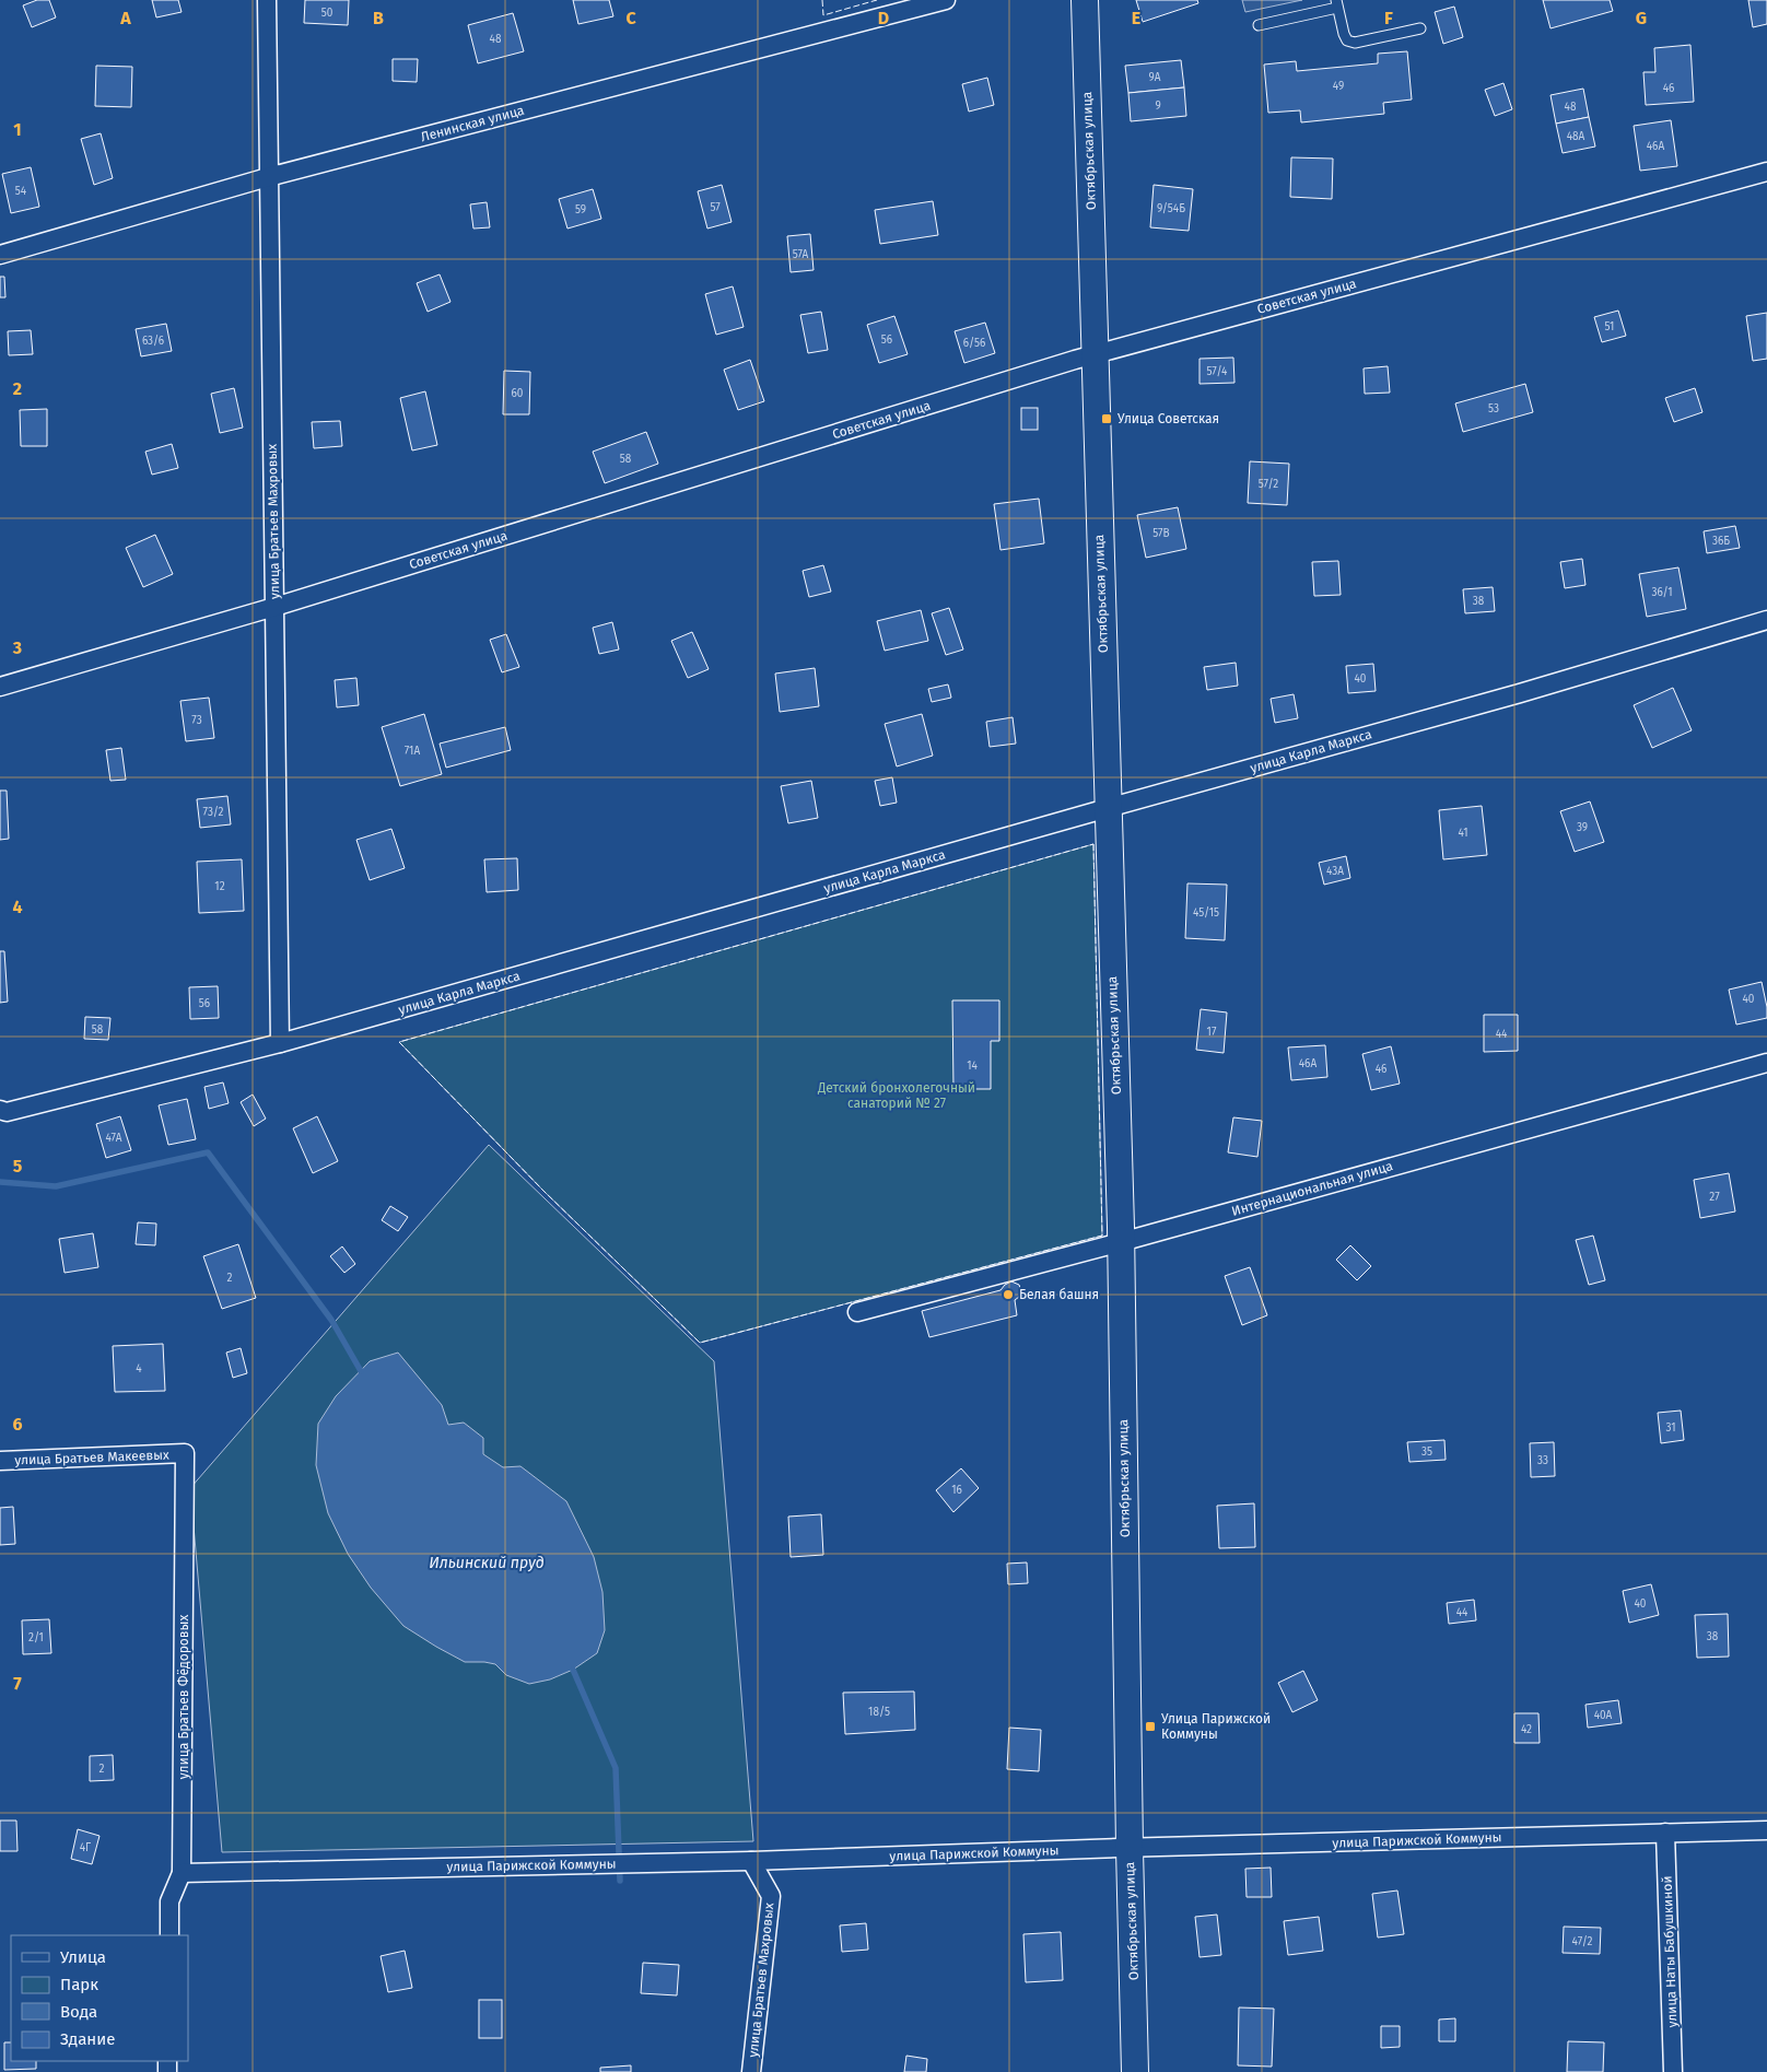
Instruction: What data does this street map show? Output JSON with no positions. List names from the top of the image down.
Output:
{
  "streets": {
    "main road": ["Октябрьская улица"],
    "street": [
      "Ленинская улица",
      "Советская улица",
      "улица Братьев Махровых",
      "улица Карла Маркса",
      "Интернациональная улица",
      "улица Братьев Макеевых",
      "улица Братьев Фёдоровых",
      "улица Парижской Коммуны",
      "улица Наты Бабушкиной"
    ]
  },
  "crossings": [
    ["Ленинская улица", "улица Братьев Махровых"],
    ["Октябрьская улица", "Советская улица"],
    ["Октябрьская улица", "улица Карла Маркса"],
    ["Октябрьская улица", "Интернациональная улица"],
    ["Октябрьская улица", "улица Парижской Коммуны"],
    ["Советская улица", "улица Братьев Махровых"],
    ["улица Братьев Махровых", "улица Карла Маркса"],
    ["улица Братьев Махровых", "улица Парижской Коммуны"],
    ["улица Братьев Макеевых", "улица Братьев Фёдоровых"],
    ["улица Братьев Фёдоровых", "улица Парижской Коммуны"],
    ["улица Парижской Коммуны", "улица Наты Бабушкиной"]
  ],
  "water": ["Ильинский пруд"],
  "parks": ["Детский бронхолегочный санаторий № 27"],
  "places": {
    "transit": ["Улица Советская", "Улица Парижской Коммуны"],
    "other": ["Белая башня"]
  },
  "house_numbers": [
    "50",
    "48",
    "9А",
    "49",
    "46",
    "9",
    "48",
    "48А",
    "46А",
    "54",
    "57",
    "9/54Б",
    "59",
    "57А",
    "51",
    "56",
    "63/6",
    "6/56",
    "57/4",
    "60",
    "53",
    "58",
    "57/2",
    "57В",
    "36Б",
    "36/1",
    "38",
    "40",
    "73",
    "71А",
    "73/2",
    "39",
    "41",
    "43А",
    "12",
    "45/15",
    "40",
    "56",
    "58",
    "17",
    "44",
    "46А",
    "14",
    "46",
    "47А",
    "27",
    "2",
    "4",
    "31",
    "35",
    "33",
    "16",
    "40",
    "44",
    "38",
    "2/1",
    "18/5",
    "40А",
    "42",
    "2",
    "4Г",
    "47/2"
  ],
  "legend": [
    "Улица",
    "Парк",
    "Вода",
    "Здание"
  ],
  "grid": {
    "columns": [
      "A",
      "B",
      "C",
      "D",
      "E",
      "F",
      "G"
    ],
    "rows": [
      "1",
      "2",
      "3",
      "4",
      "5",
      "6",
      "7"
    ]
  }
}
